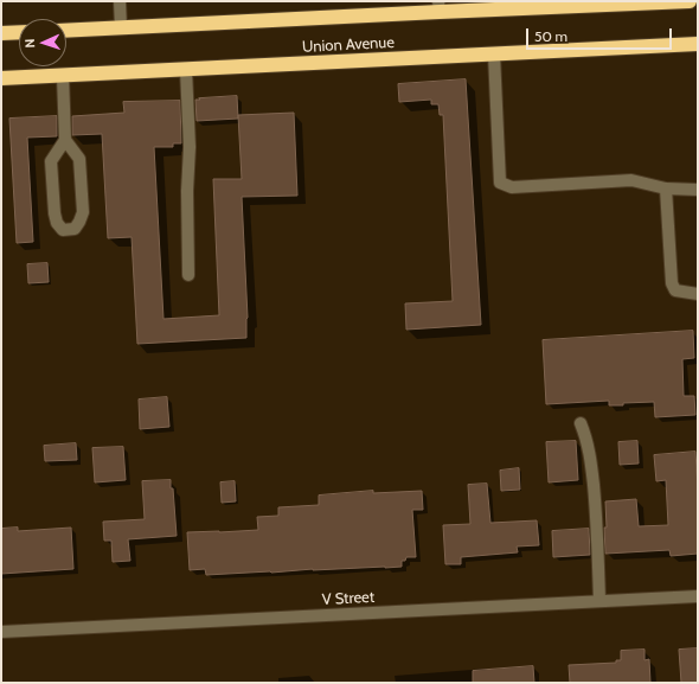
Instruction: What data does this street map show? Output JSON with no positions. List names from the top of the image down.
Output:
{
  "streets": {
    "highway": ["Union Avenue"],
    "street": ["V Street"]
  },
  "scale_bar": "50 m",
  "north": "left"
}
